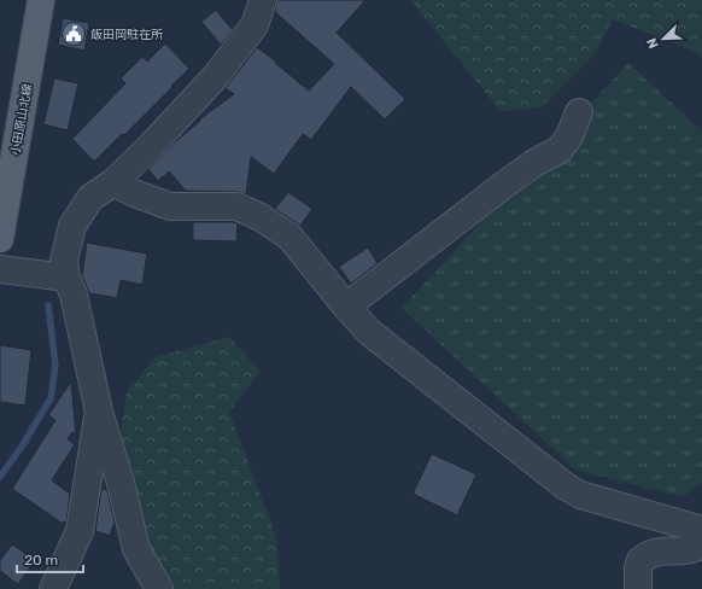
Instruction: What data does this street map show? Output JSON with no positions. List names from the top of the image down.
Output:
{
  "streets": {
    "main road": ["小田原山北線"]
  },
  "places": {
    "public building": ["飯田岡駐在所"]
  },
  "scale_bar": "20 m",
  "north": "bottom left"
}
